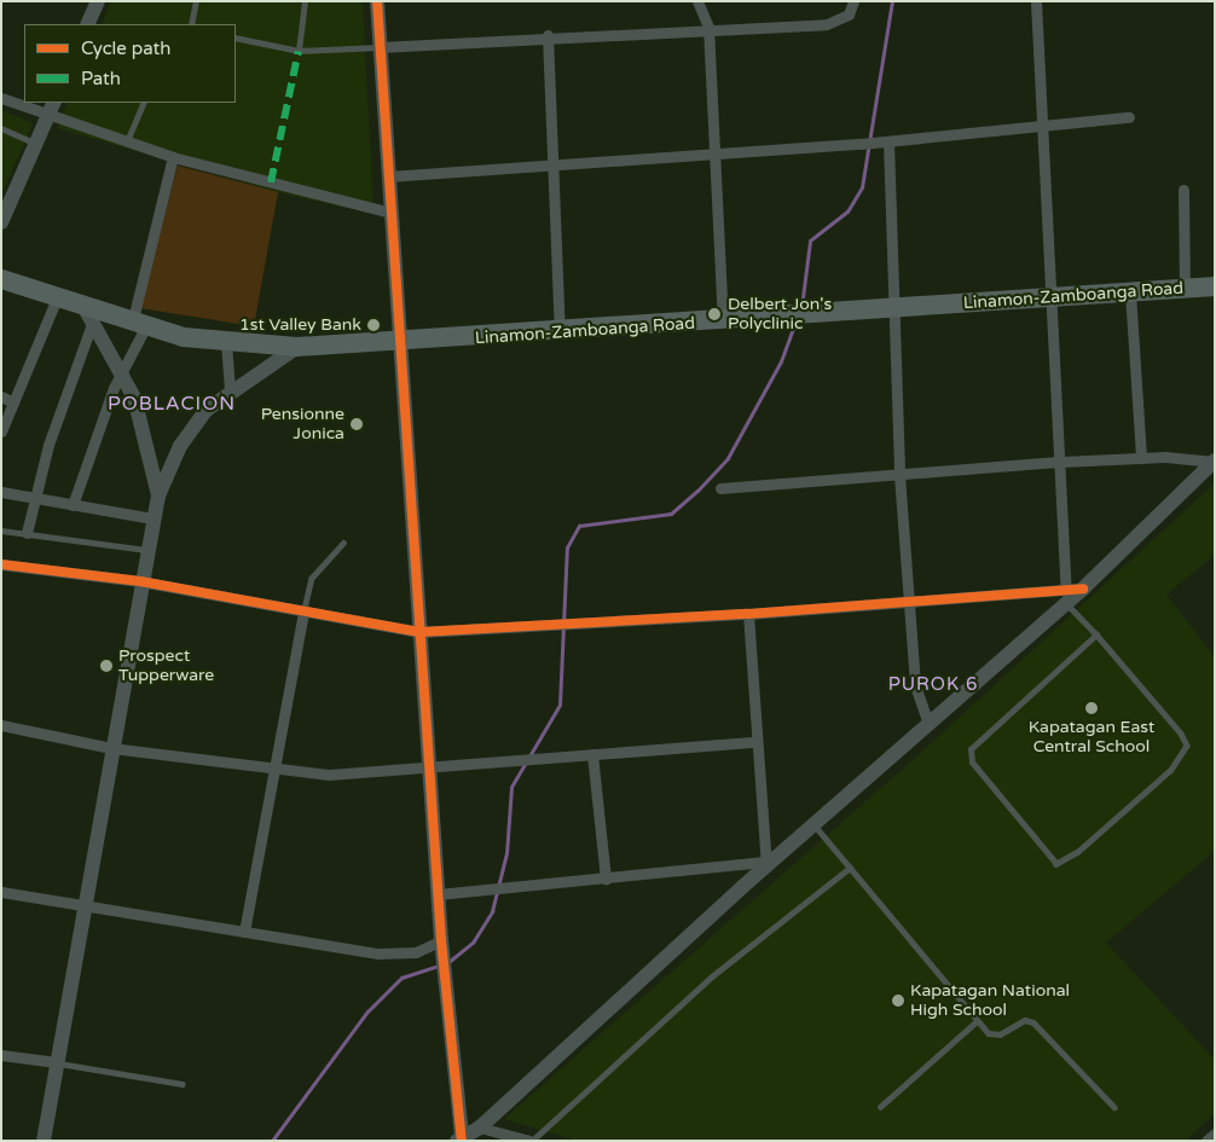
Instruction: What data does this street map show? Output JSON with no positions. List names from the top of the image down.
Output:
{
  "streets": {
    "highway": ["Linamon-Zamboanga Road"]
  },
  "districts": ["POBLACION", "PUROK 6"],
  "places": [
    "Delbert Jon's Polyclinic",
    "1st Valley Bank",
    "Pensionne Jonica",
    "Prospect Tupperware",
    "Kapatagan East Central School",
    "Kapatagan National High School"
  ],
  "legend": ["Cycle path", "Path"]
}
